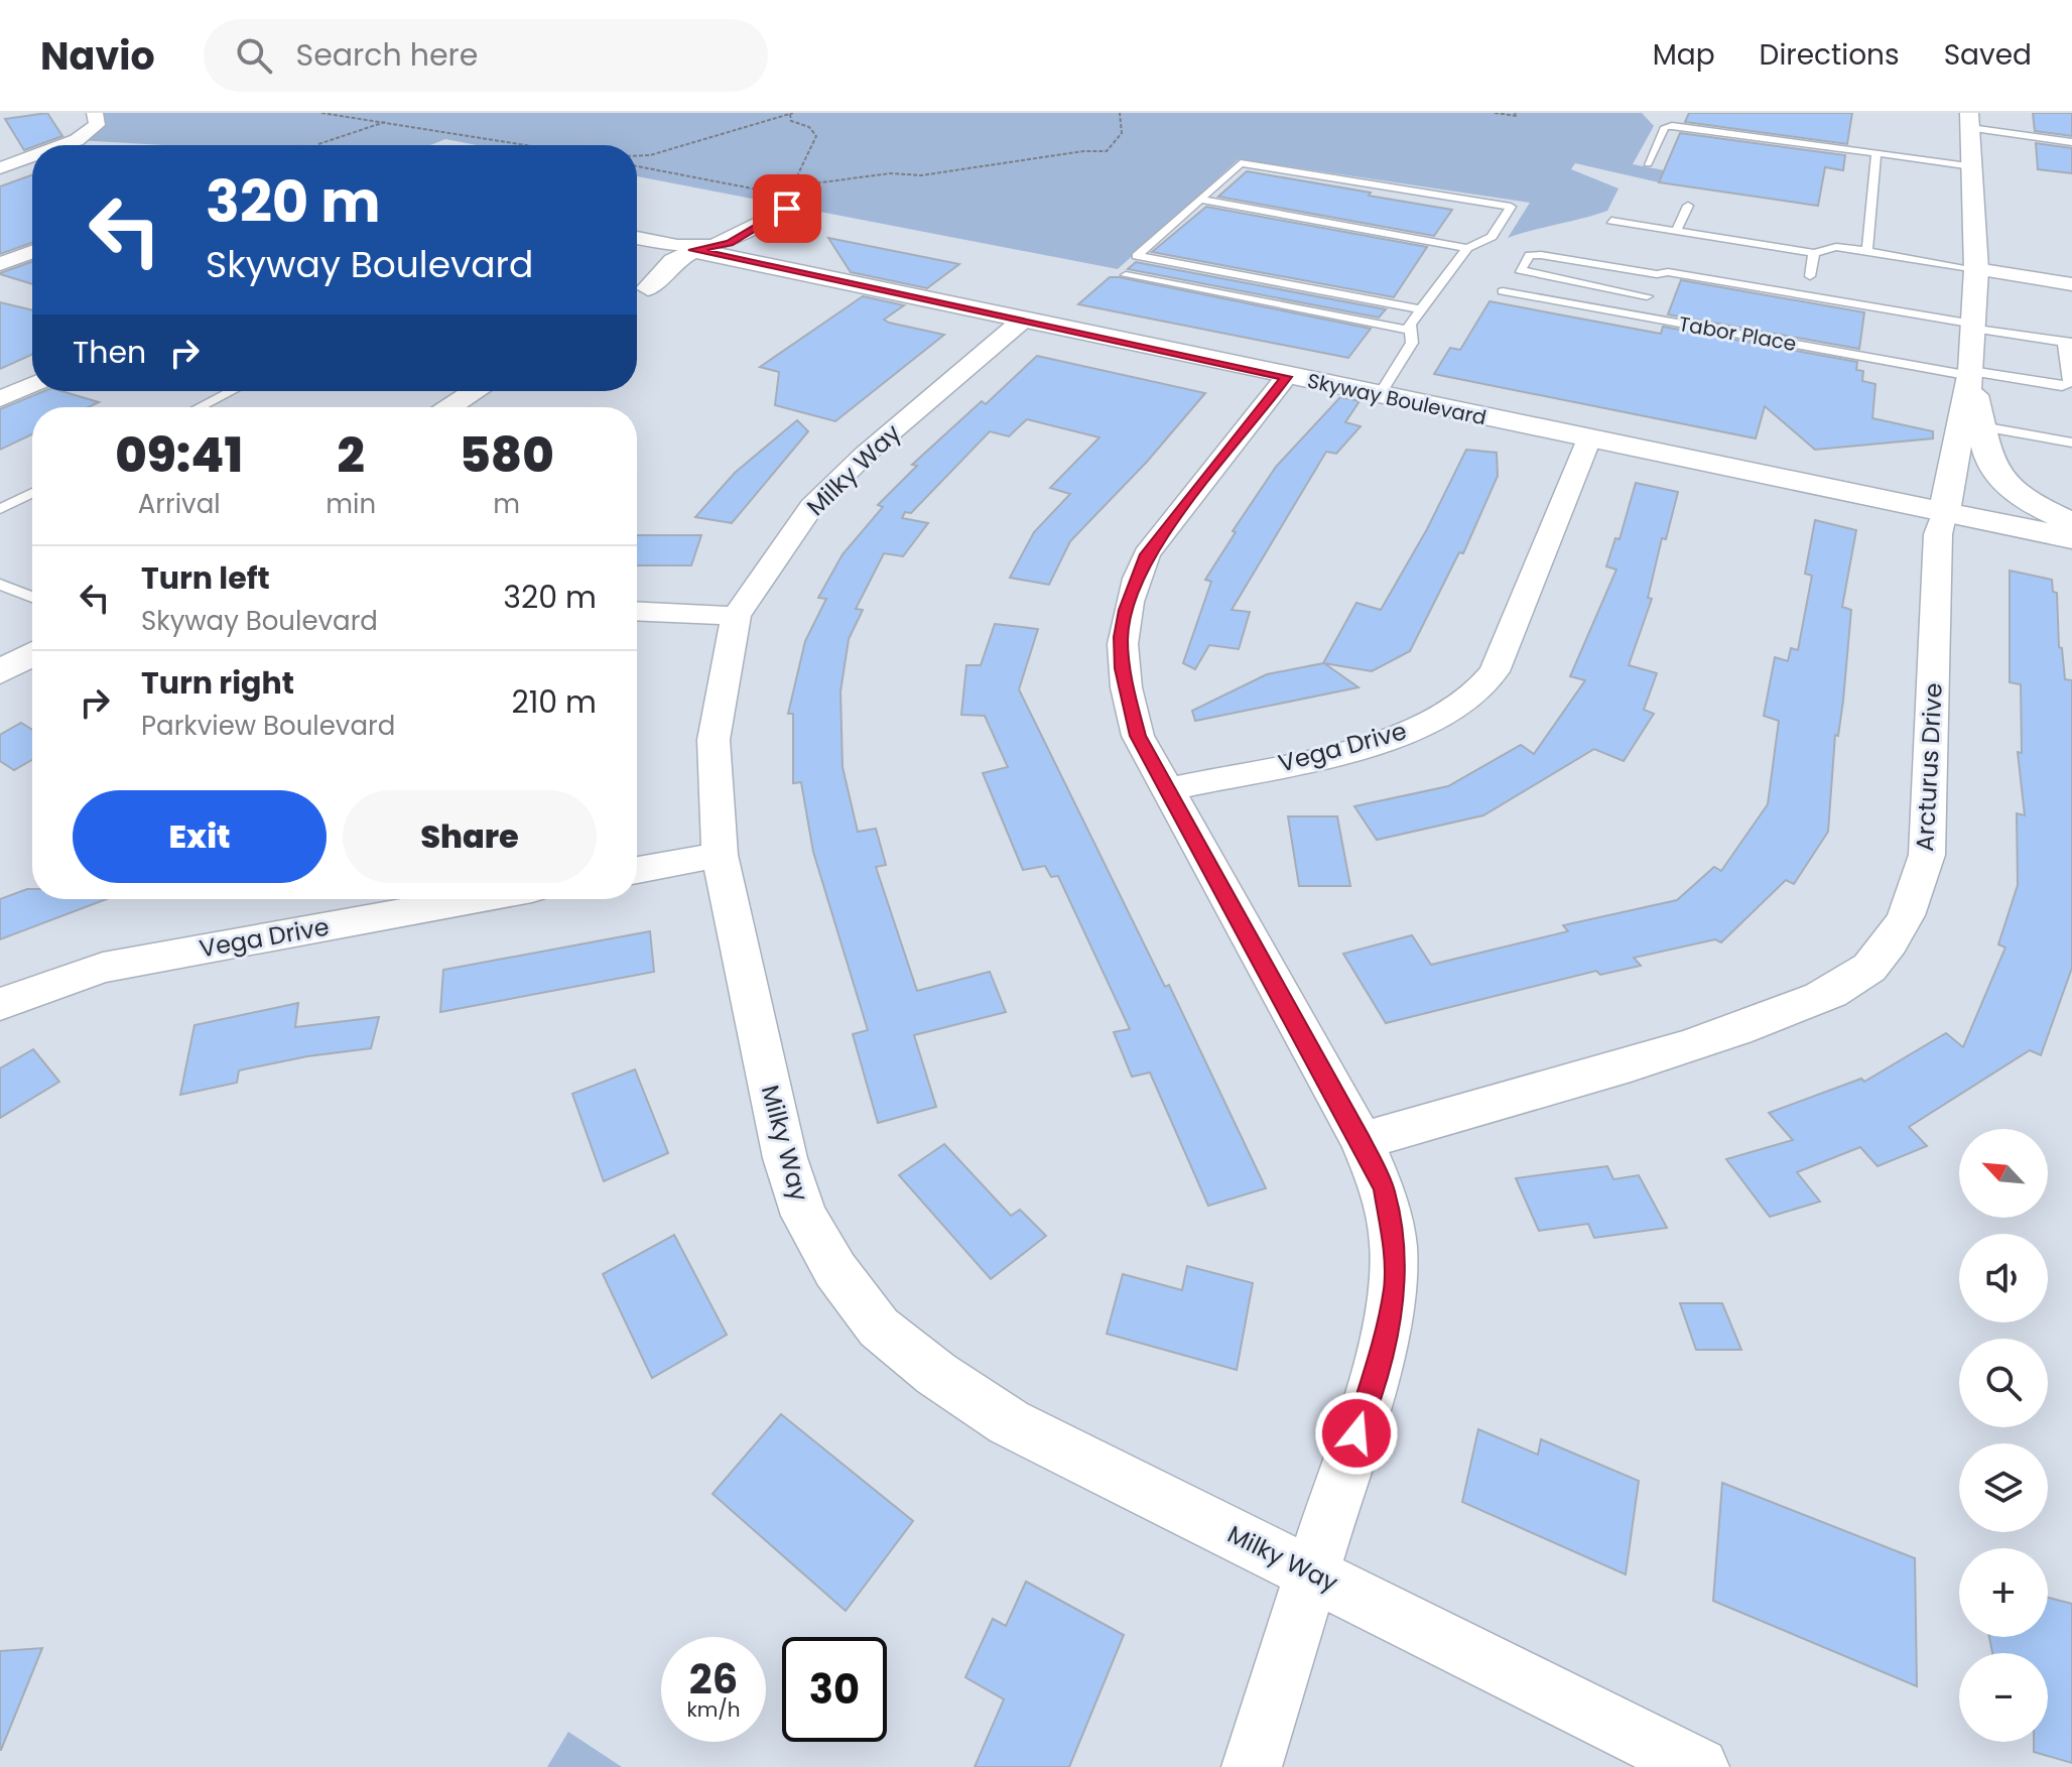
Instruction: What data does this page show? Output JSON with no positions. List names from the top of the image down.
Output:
{
  "streets": {
    "street": [
      "Skyway Boulevard",
      "Milky Way",
      "Vega Drive",
      "Arcturus Drive"
    ],
    "lane": ["Tabor Place"]
  },
  "crossings": [
    ["Skyway Boulevard", "Milky Way"],
    ["Skyway Boulevard", "Vega Drive"],
    ["Skyway Boulevard", "Arcturus Drive"]
  ],
  "north": "top left",
  "page": {
    "header": "Navio",
    "search": "Search here",
    "nav": ["Map", "Directions", "Saved"],
    "turn": ["320 m", "Skyway Boulevard"],
    "then": "Then",
    "eta": [
      "09:41",
      "Arrival",
      "2",
      "min",
      "580",
      "m"
    ],
    "list": [
      {
        "name": "Turn left",
        "note": "Skyway Boulevard",
        "value": "320 m"
      },
      {
        "name": "Turn right",
        "note": "Parkview Boulevard",
        "value": "210 m"
      }
    ],
    "buttons": ["Exit", "Share"],
    "map_buttons": ["+", "−"],
    "speed": "26 km/h",
    "limit": "30"
  }
}
